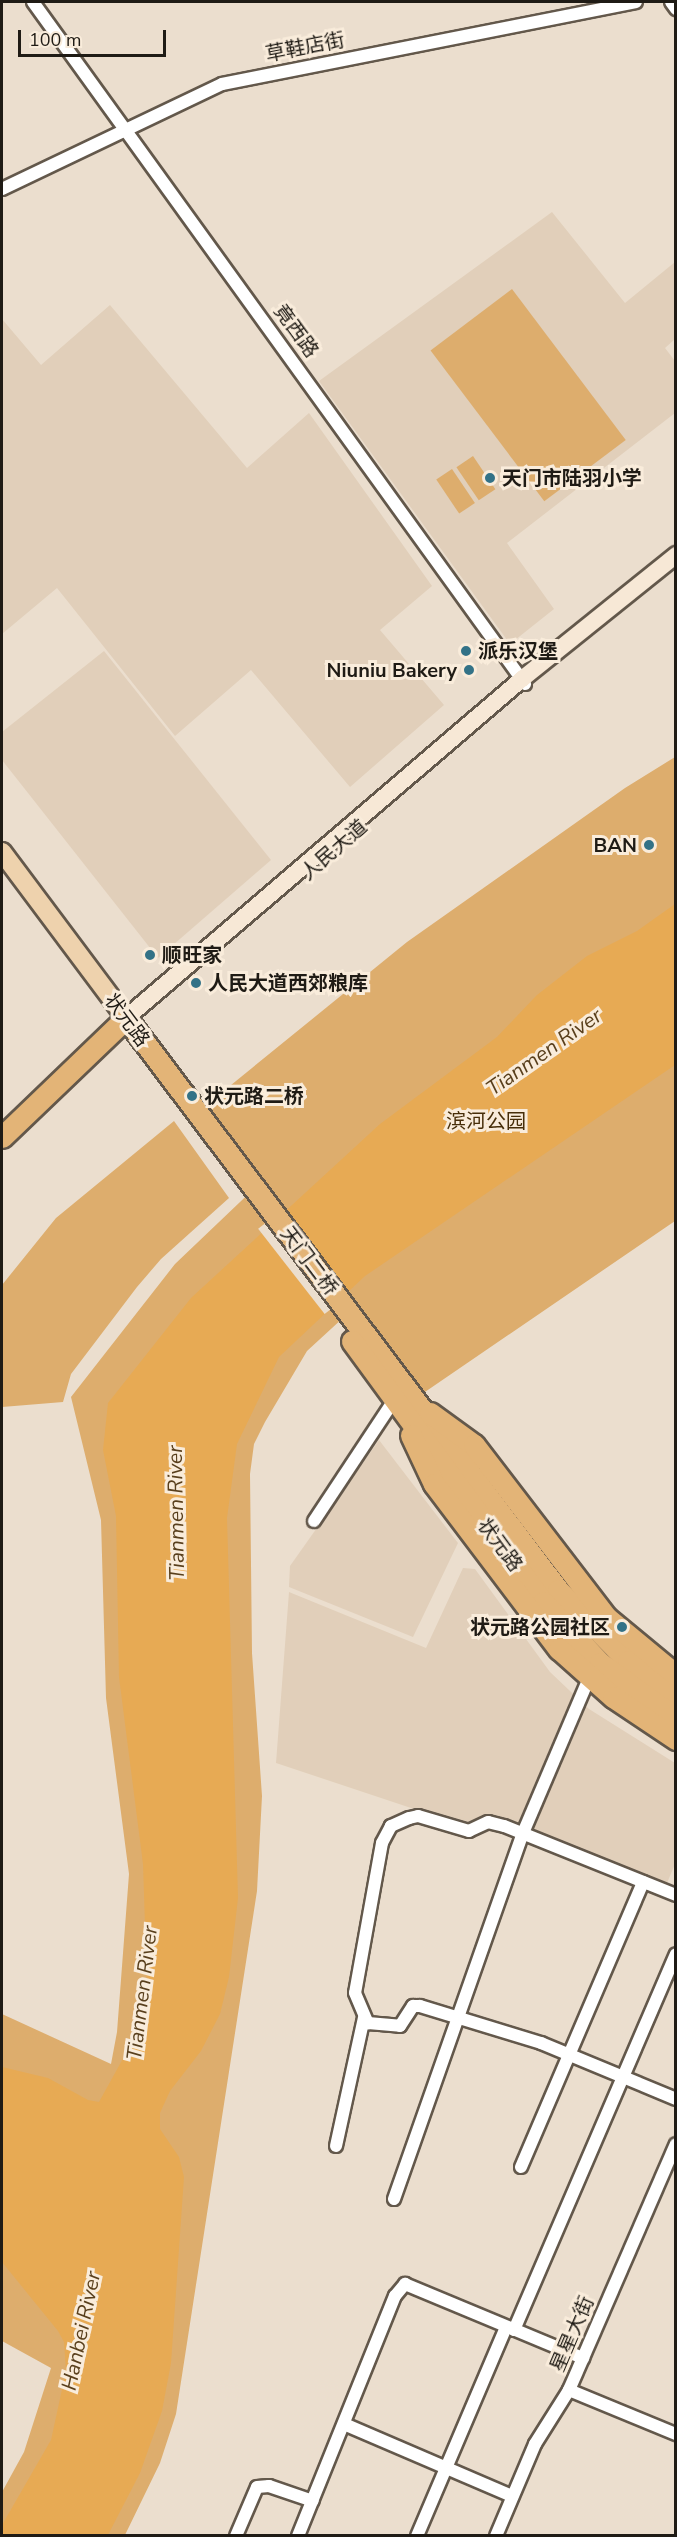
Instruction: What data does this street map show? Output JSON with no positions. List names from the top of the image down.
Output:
{
  "streets": {
    "highway": ["人民大道", "状元路", "天门二桥"],
    "street": ["草鞋店街", "竟西路", "星星大街"]
  },
  "crossings": [
    ["草鞋店街", "竟西路"],
    ["竟西路", "人民大道"],
    ["人民大道", "状元路"],
    ["状元路", "天门二桥"]
  ],
  "water": ["Tianmen River", "Hanbei River"],
  "parks": ["滨河公园"],
  "places": [
    "天门市陆羽小学",
    "派乐汉堡",
    "Niuniu Bakery",
    "BAN",
    "顺旺家",
    "人民大道西郊粮库",
    "状元路二桥",
    "状元路公园社区"
  ],
  "scale_bar": "100 m"
}
